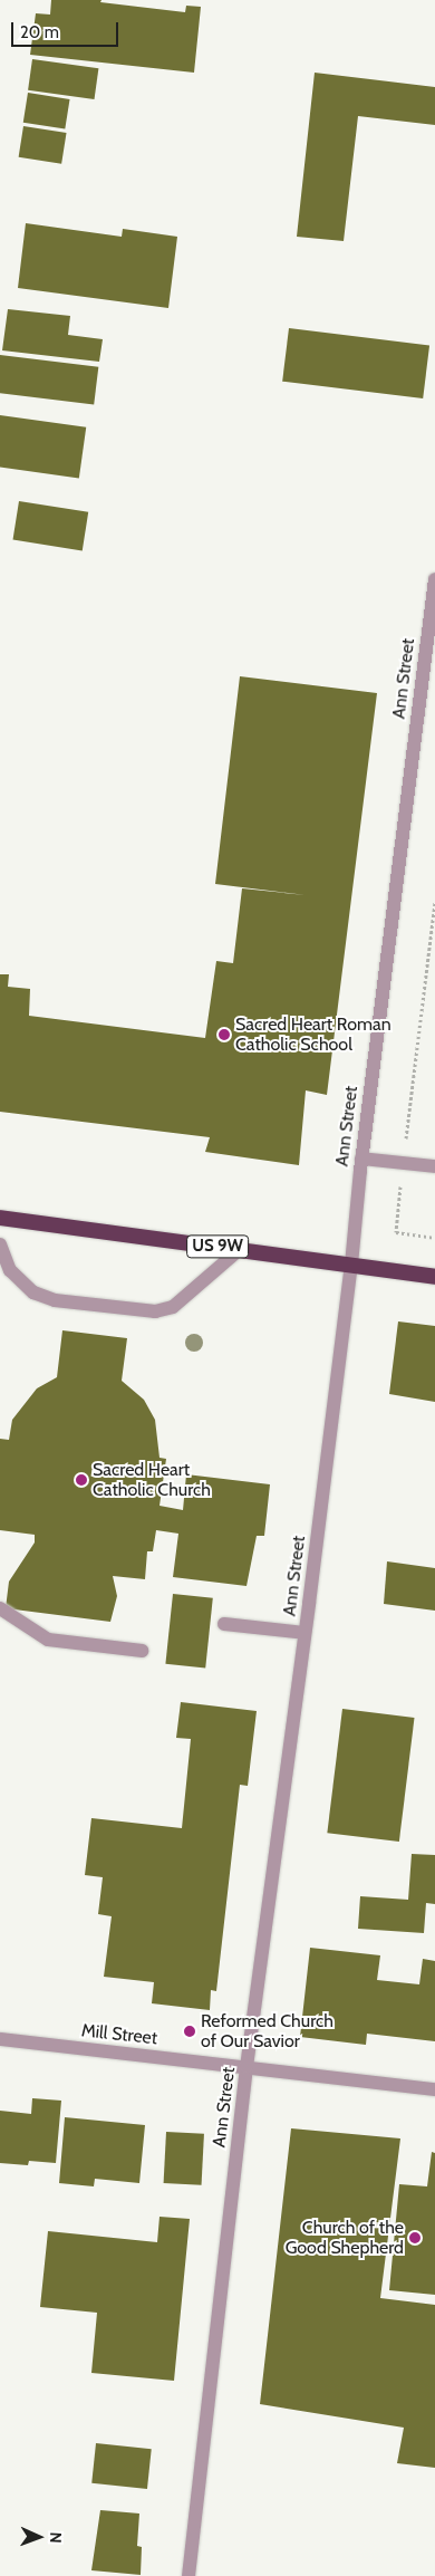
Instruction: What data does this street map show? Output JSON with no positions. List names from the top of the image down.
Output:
{
  "streets": {
    "highway": ["US 9W"],
    "street": ["Ann Street", "Mill Street"]
  },
  "crossings": [
    ["Ann Street", "US 9W"],
    ["Ann Street", "Mill Street"]
  ],
  "places": [
    "Sacred Heart Roman Catholic School",
    "Sacred Heart Catholic Church",
    "Reformed Church of Our Savior",
    "Church of the Good Shepherd"
  ],
  "scale_bar": "20 m",
  "north": "right"
}
